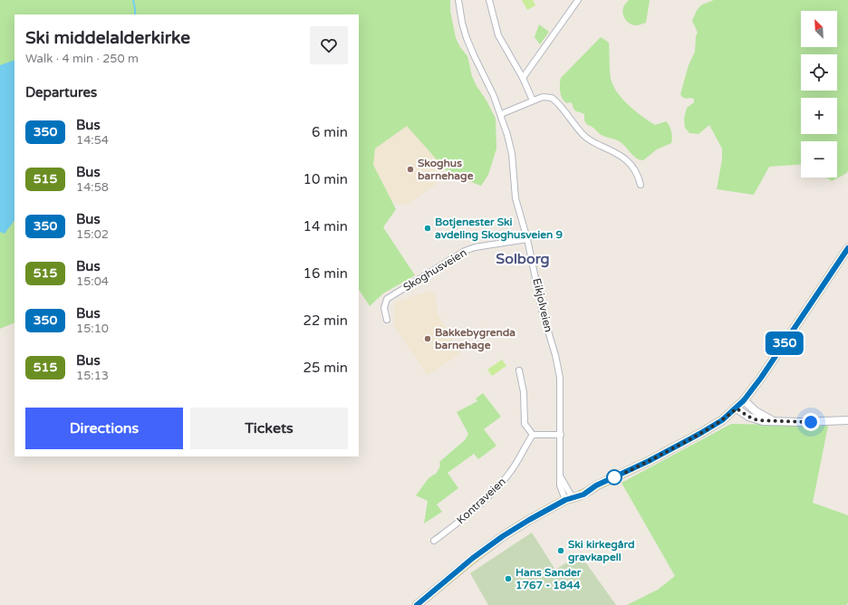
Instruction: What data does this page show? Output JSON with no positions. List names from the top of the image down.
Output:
{
  "streets": {
    "street": ["Skoghusveien", "Eikjolveien", "Kontraveien"]
  },
  "crossings": [
    ["Skoghusveien", "Eikjolveien"]
  ],
  "districts": ["Solborg"],
  "places": [
    "Skoghus barnehage",
    "Botjenester Ski avdeling Skoghusveien 9",
    "Bakkebygrenda barnehage",
    "Ski kirkegård gravkapell",
    "Hans Sander 1767 - 1844"
  ],
  "lines": ["bus line 350"],
  "north": "top left",
  "page": {
    "on_map": "350",
    "map_buttons": ["+", "−"],
    "heading": [
      ["Ski middelalderkirke", "Walk · 4 min · 250 m"],
      "Departures"
    ],
    "list": [
      {
        "mark": "350",
        "name": "Bus",
        "note": "14:54",
        "value": "6 min"
      },
      {
        "mark": "515",
        "name": "Bus",
        "note": "14:58",
        "value": "10 min"
      },
      {
        "mark": "350",
        "name": "Bus",
        "note": "15:02",
        "value": "14 min"
      },
      {
        "mark": "515",
        "name": "Bus",
        "note": "15:04",
        "value": "16 min"
      },
      {
        "mark": "350",
        "name": "Bus",
        "note": "15:10",
        "value": "22 min"
      },
      {
        "mark": "515",
        "name": "Bus",
        "note": "15:13",
        "value": "25 min"
      }
    ],
    "buttons": ["Directions", "Tickets"]
  }
}
